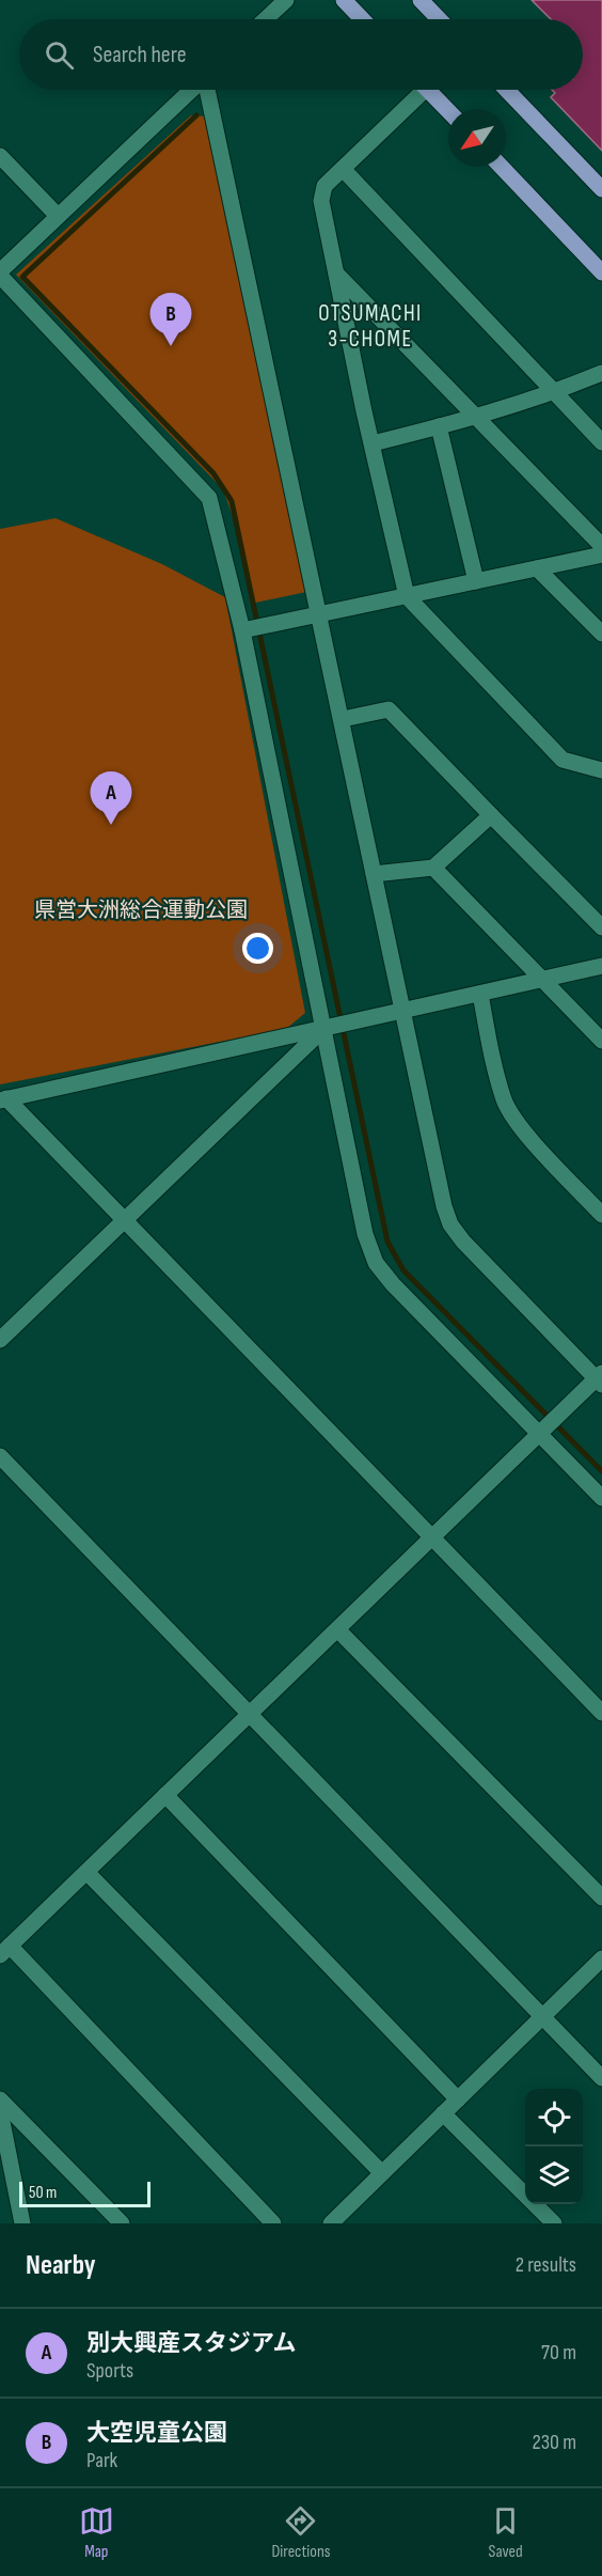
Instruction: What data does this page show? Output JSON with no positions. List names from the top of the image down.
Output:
{
  "districts": ["OTSUMACHI 3-CHOME"],
  "parks": ["県営大洲総合運動公園"],
  "scale_bar": "50 m",
  "north": "bottom left",
  "page": {
    "search": "Search here",
    "pins": ["B", "A"],
    "scale": "50 m",
    "heading": ["Nearby", "2 results"],
    "list": [
      {
        "mark": "A",
        "name": "別大興産スタジアム",
        "note": "Sports",
        "value": "70 m"
      },
      {
        "mark": "B",
        "name": "大空児童公園",
        "note": "Park",
        "value": "230 m"
      }
    ],
    "nav": ["Map", "Directions", "Saved"]
  }
}
